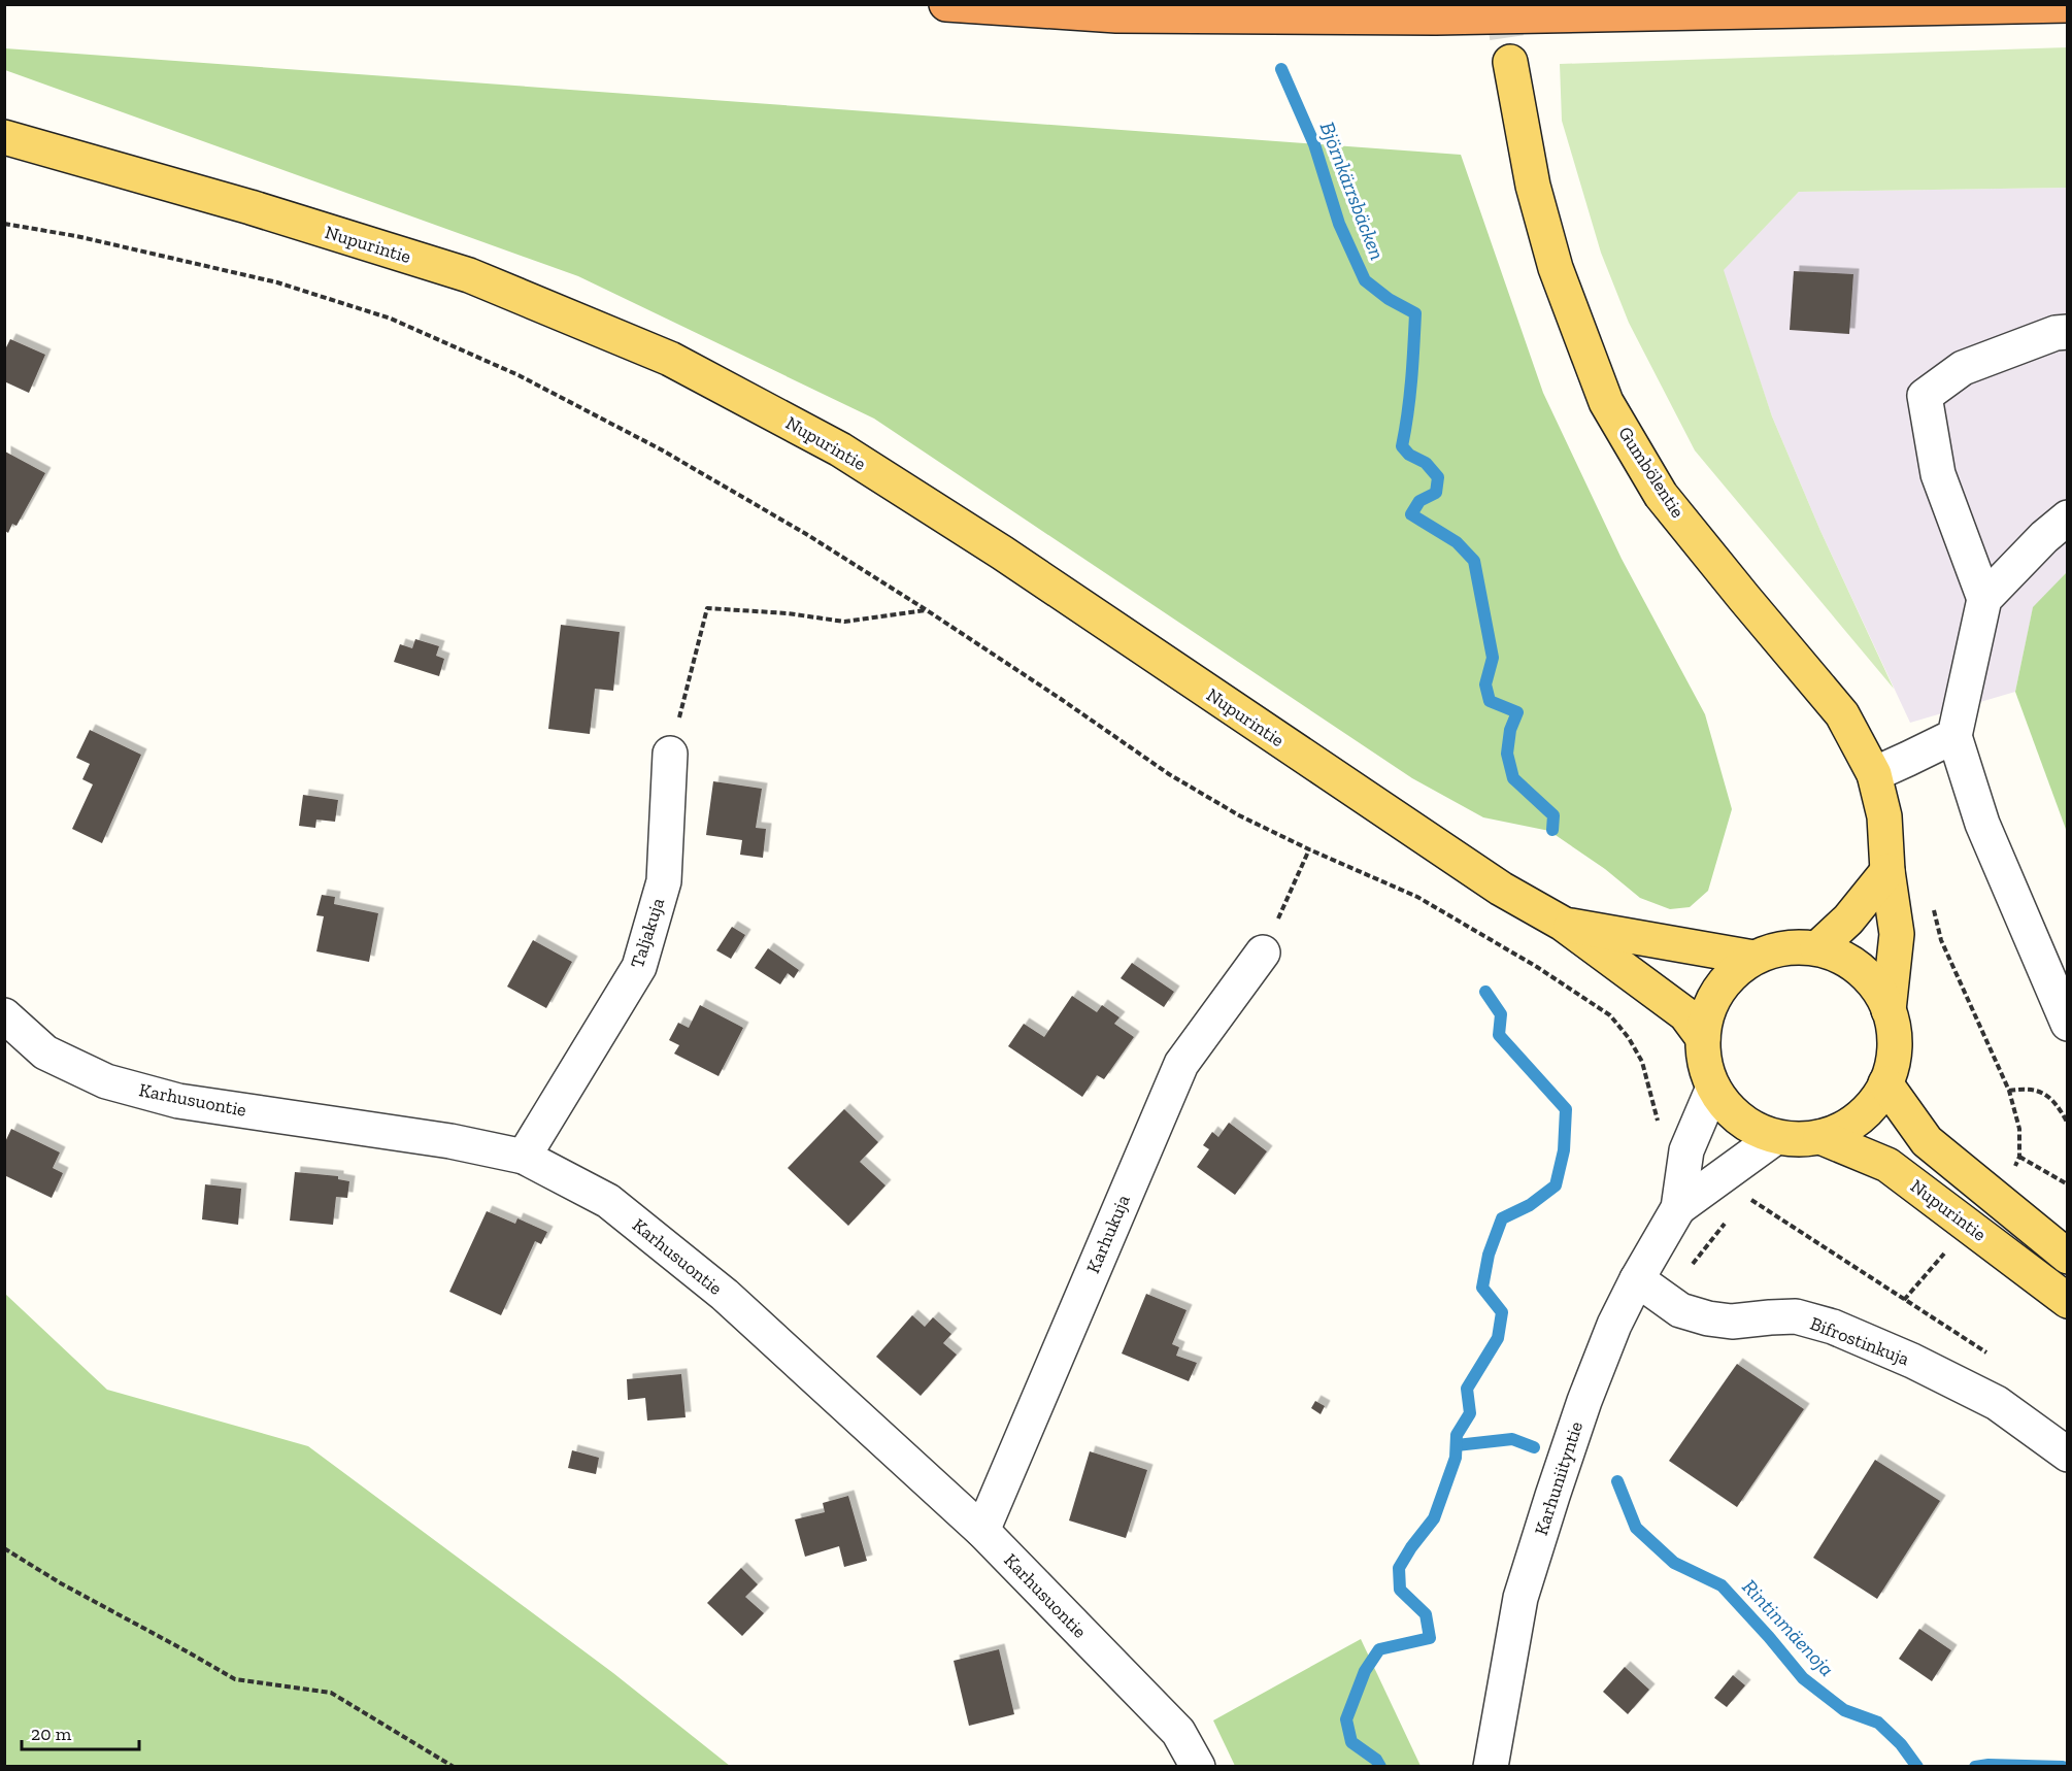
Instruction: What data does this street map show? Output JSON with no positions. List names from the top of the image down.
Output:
{
  "streets": {
    "main road": ["Nupurintie", "Gumbölentie"],
    "street": [
      "Taljakuja",
      "Karhusuontie",
      "Karhukuja",
      "Bifrostinkuja",
      "Karhuniityntie"
    ]
  },
  "crossings": [
    ["Nupurintie", "Gumbölentie"],
    ["Nupurintie", "Karhuniityntie"],
    ["Gumbölentie", "Karhuniityntie"],
    ["Taljakuja", "Karhusuontie"],
    ["Karhusuontie", "Karhukuja"],
    ["Bifrostinkuja", "Karhuniityntie"]
  ],
  "water": ["Björnkärrsbäcken", "Rintinmäenoja"],
  "scale_bar": "20 m"
}
